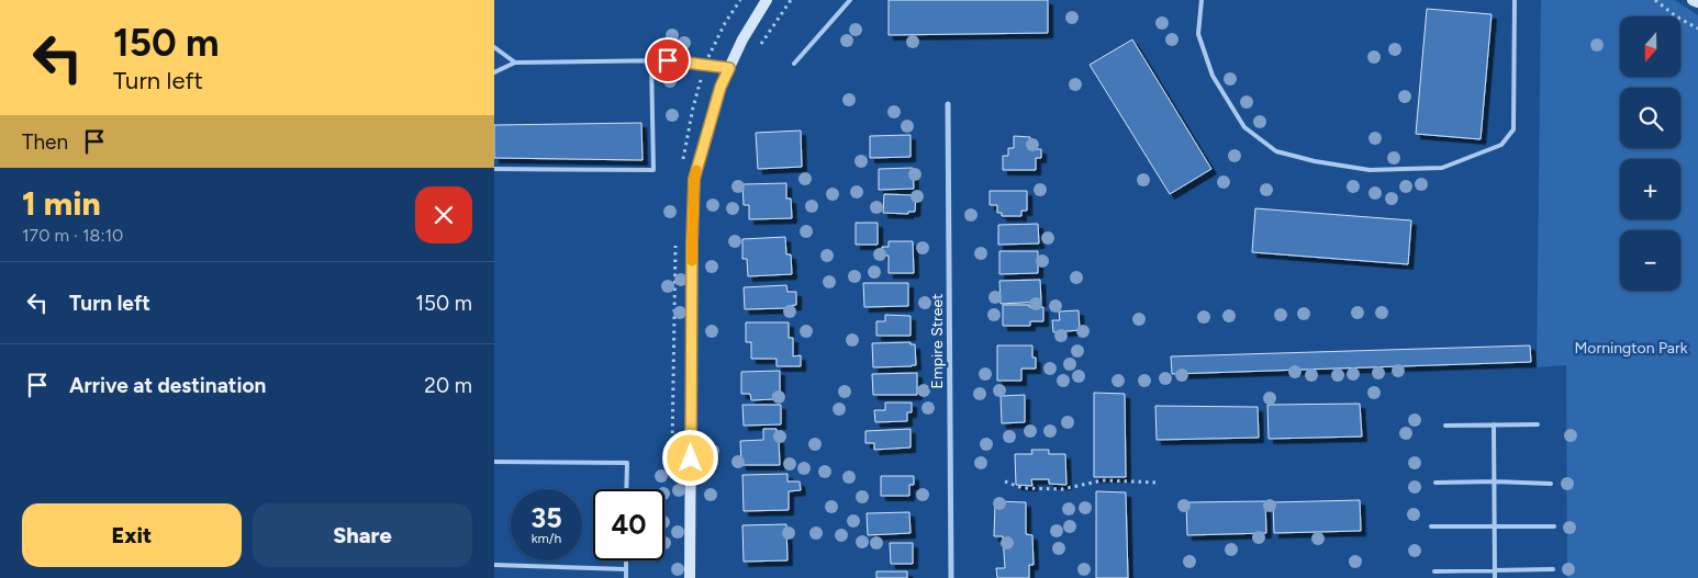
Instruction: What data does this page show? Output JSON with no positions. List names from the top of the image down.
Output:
{
  "streets": {
    "street": ["Empire Street"]
  },
  "parks": ["Mornington Park"],
  "north": "bottom",
  "page": {
    "turn": ["150 m", "Turn left"],
    "map_buttons": ["+", "−"],
    "then": "Then",
    "heading": ["1 min", "170 m · 18:10"],
    "list": [
      {
        "name": "Turn left",
        "value": "150 m"
      },
      {
        "name": "Arrive at destination",
        "value": "20 m"
      }
    ],
    "speed": "35 km/h",
    "limit": "40",
    "buttons": ["Exit", "Share"]
  }
}
